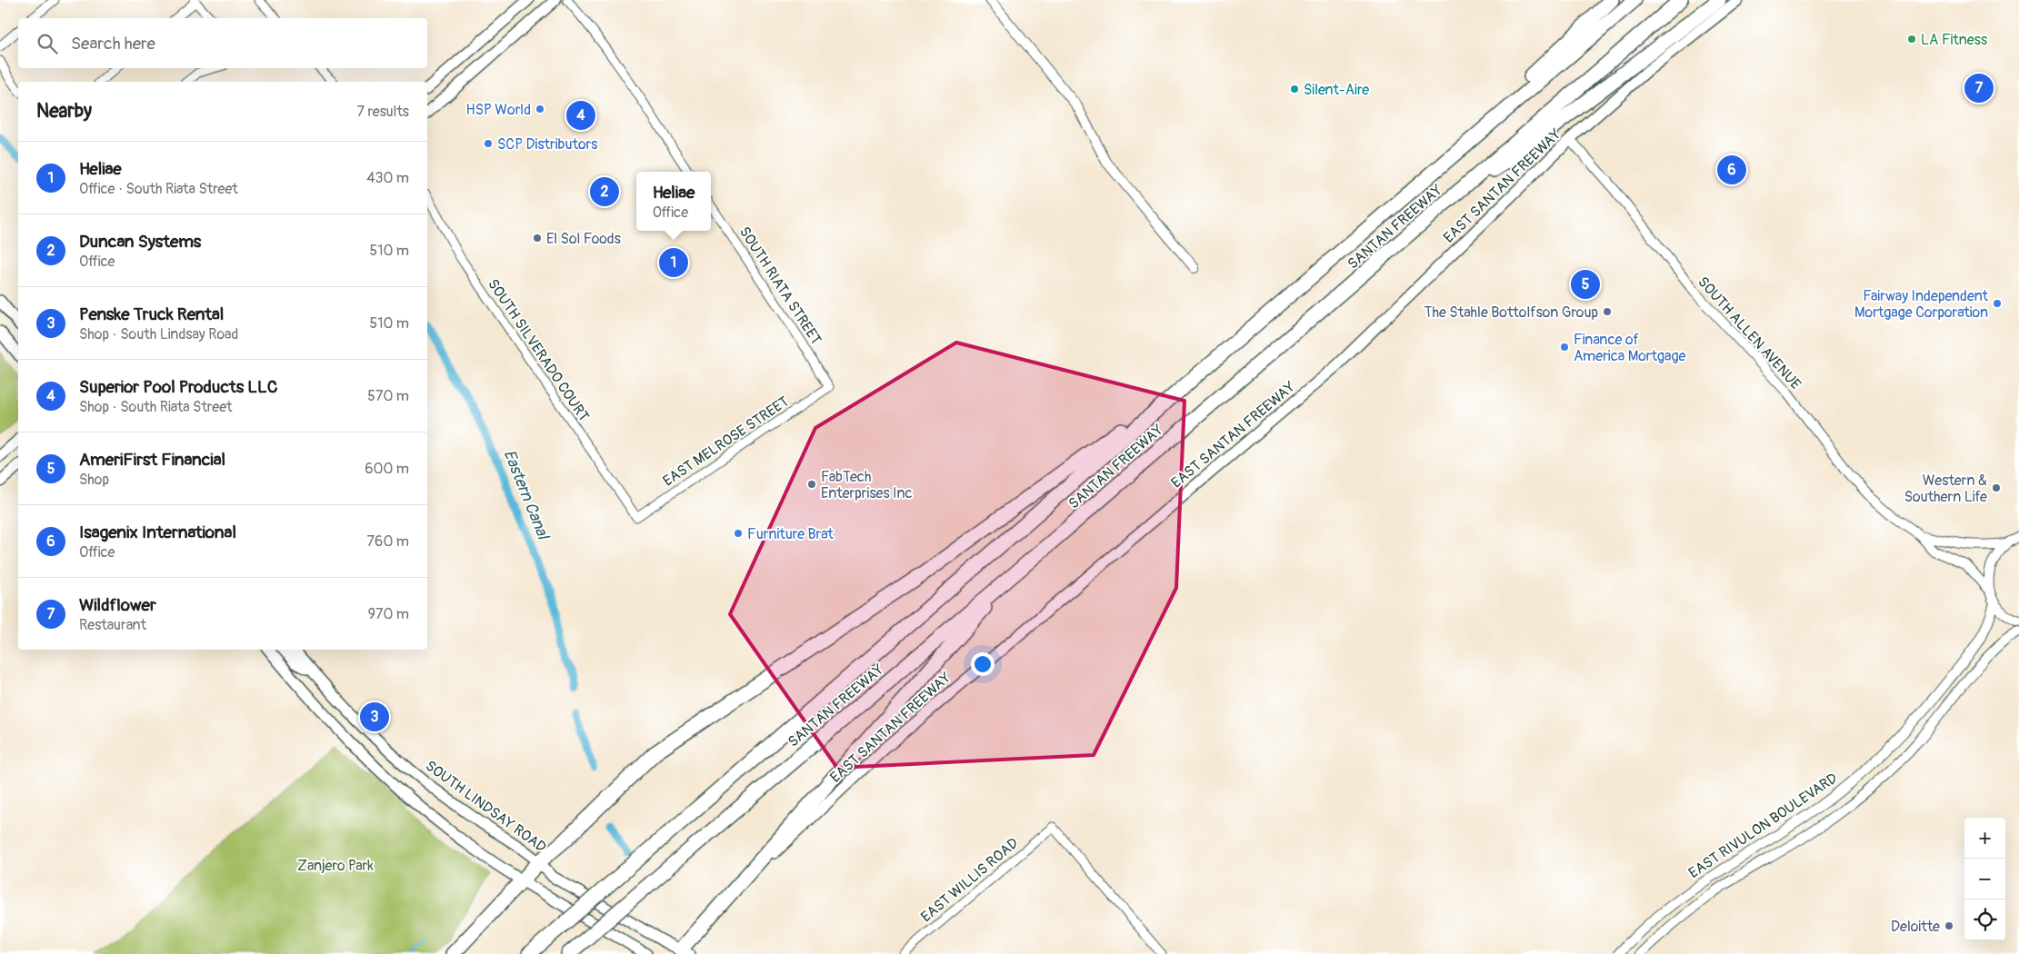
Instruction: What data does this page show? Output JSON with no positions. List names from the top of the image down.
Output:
{
  "streets": {
    "highway": ["SANTAN FREEWAY"],
    "main road": ["EAST SANTAN FREEWAY", "SOUTH LINDSAY ROAD"],
    "street": [
      "SOUTH RIATA STREET",
      "SOUTH ALLEN AVENUE",
      "SOUTH SILVERADO COURT",
      "EAST MELROSE STREET",
      "EAST RIVULON BOULEVARD",
      "EAST WILLIS ROAD"
    ]
  },
  "crossings": [
    ["EAST SANTAN FREEWAY", "SOUTH ALLEN AVENUE"],
    ["SOUTH RIATA STREET", "EAST MELROSE STREET"],
    ["SOUTH SILVERADO COURT", "EAST MELROSE STREET"]
  ],
  "water": ["Eastern Canal"],
  "parks": ["Zanjero Park"],
  "places": [
    "LA Fitness",
    "Silent-Aire",
    "HSP World",
    "SCP Distributors",
    "El Sol Foods",
    "Fairway Independent Mortgage Corporation",
    "The Stahle Bottolfson Group",
    "Finance of America Mortgage",
    "FabTech Enterprises Inc",
    "Western & Southern Life",
    "Furniture Brat",
    "Deloitte"
  ],
  "page": {
    "search": "Search here",
    "pins": [
      "7",
      "4",
      "6",
      "2",
      "1",
      "5",
      "3"
    ],
    "heading": ["Nearby", "7 results"],
    "list": [
      {
        "mark": "1",
        "name": "Heliae",
        "note": "Office · South Riata Street",
        "value": "430 m"
      },
      {
        "mark": "2",
        "name": "Duncan Systems",
        "note": "Office",
        "value": "510 m"
      },
      {
        "mark": "3",
        "name": "Penske Truck Rental",
        "note": "Shop · South Lindsay Road",
        "value": "510 m"
      },
      {
        "mark": "4",
        "name": "Superior Pool Products LLC",
        "note": "Shop · South Riata Street",
        "value": "570 m"
      },
      {
        "mark": "5",
        "name": "AmeriFirst Financial",
        "note": "Shop",
        "value": "600 m"
      },
      {
        "mark": "6",
        "name": "Isagenix International",
        "note": "Office",
        "value": "760 m"
      },
      {
        "mark": "7",
        "name": "Wildflower",
        "note": "Restaurant",
        "value": "970 m"
      }
    ],
    "popup": ["Heliae", "Office"],
    "map_buttons": ["+", "−"]
  }
}
